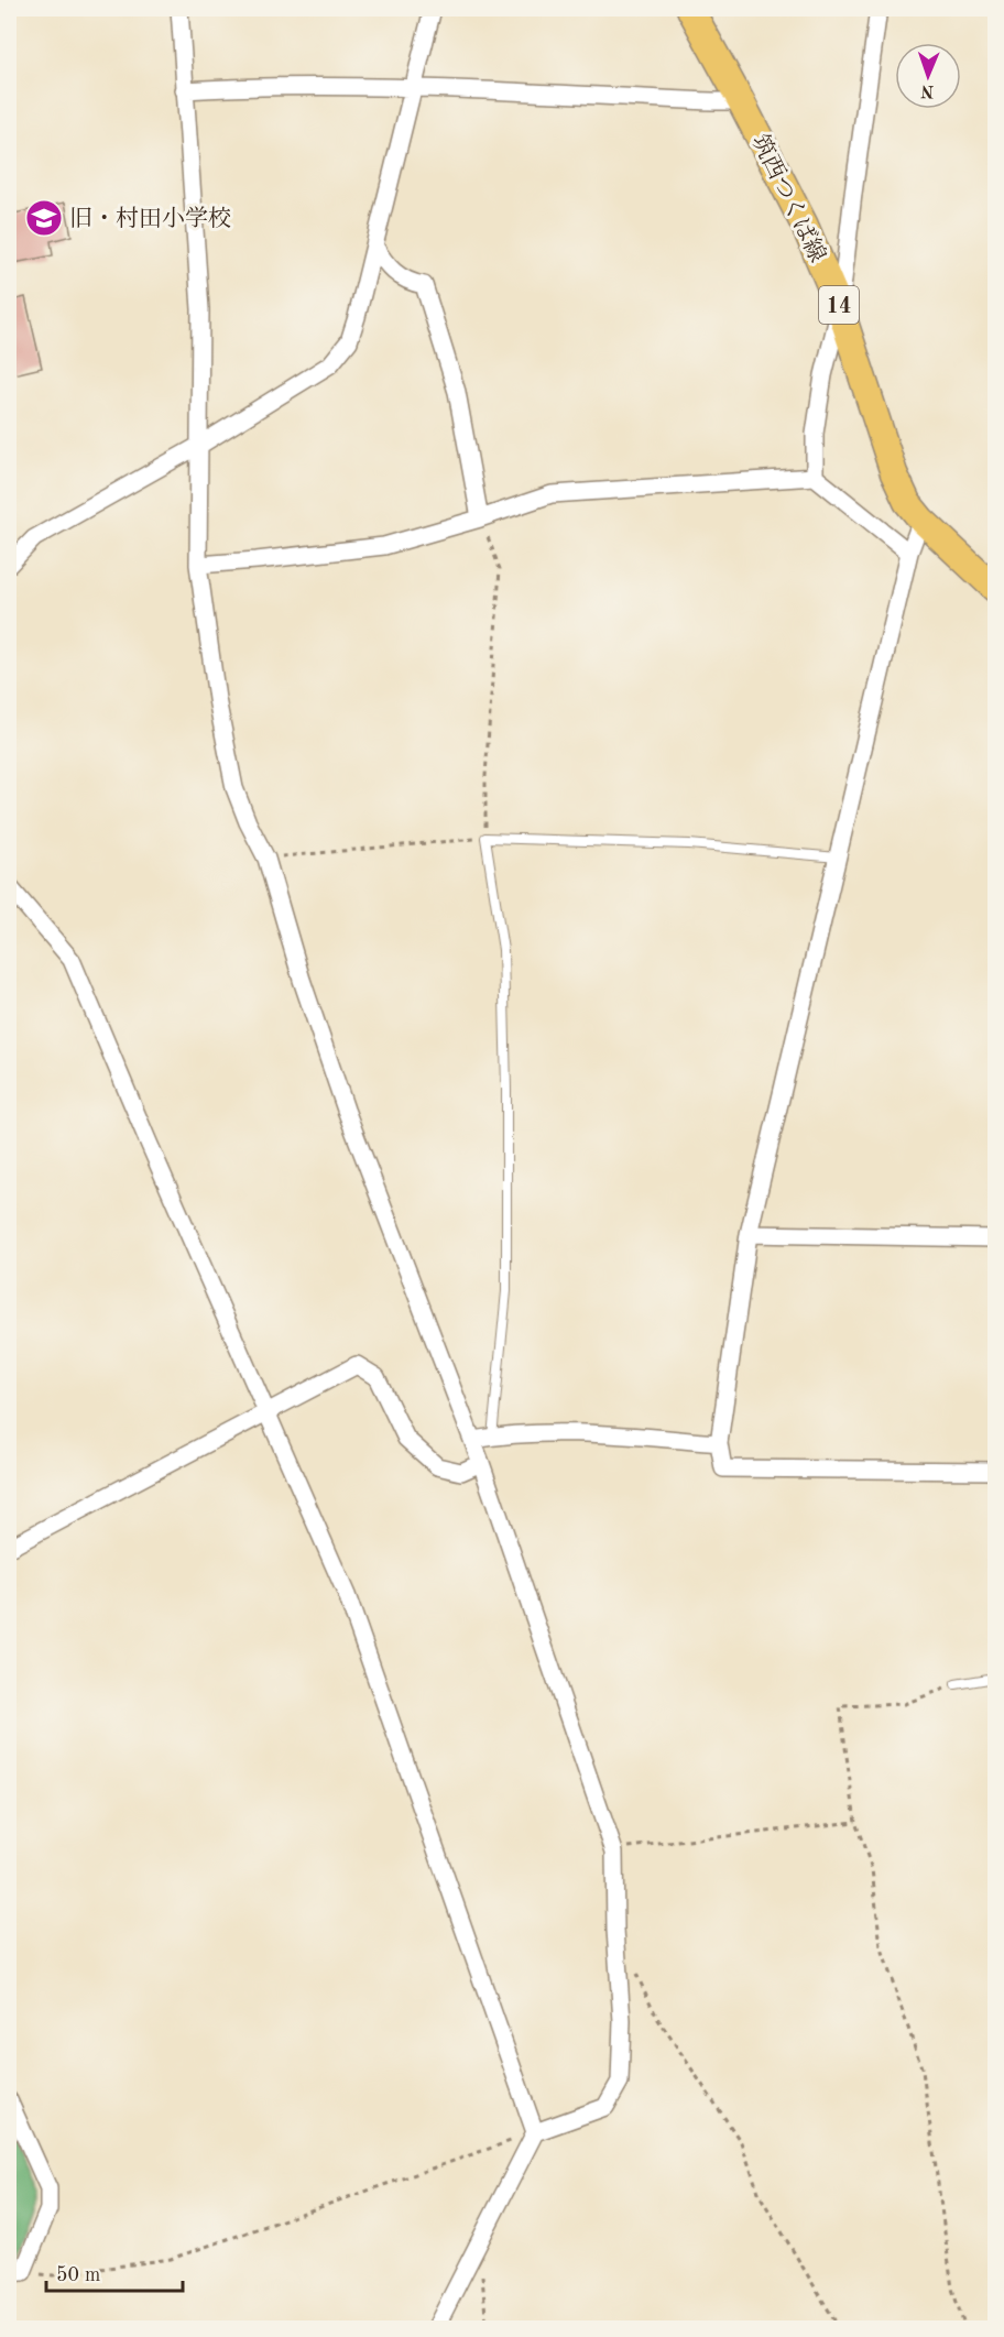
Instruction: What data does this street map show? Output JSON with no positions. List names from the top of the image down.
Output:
{
  "streets": {
    "main road": ["筑西つくば線", "14"]
  },
  "places": {
    "school or university": ["旧・村田小学校"]
  },
  "scale_bar": "50 m",
  "north": "bottom"
}
